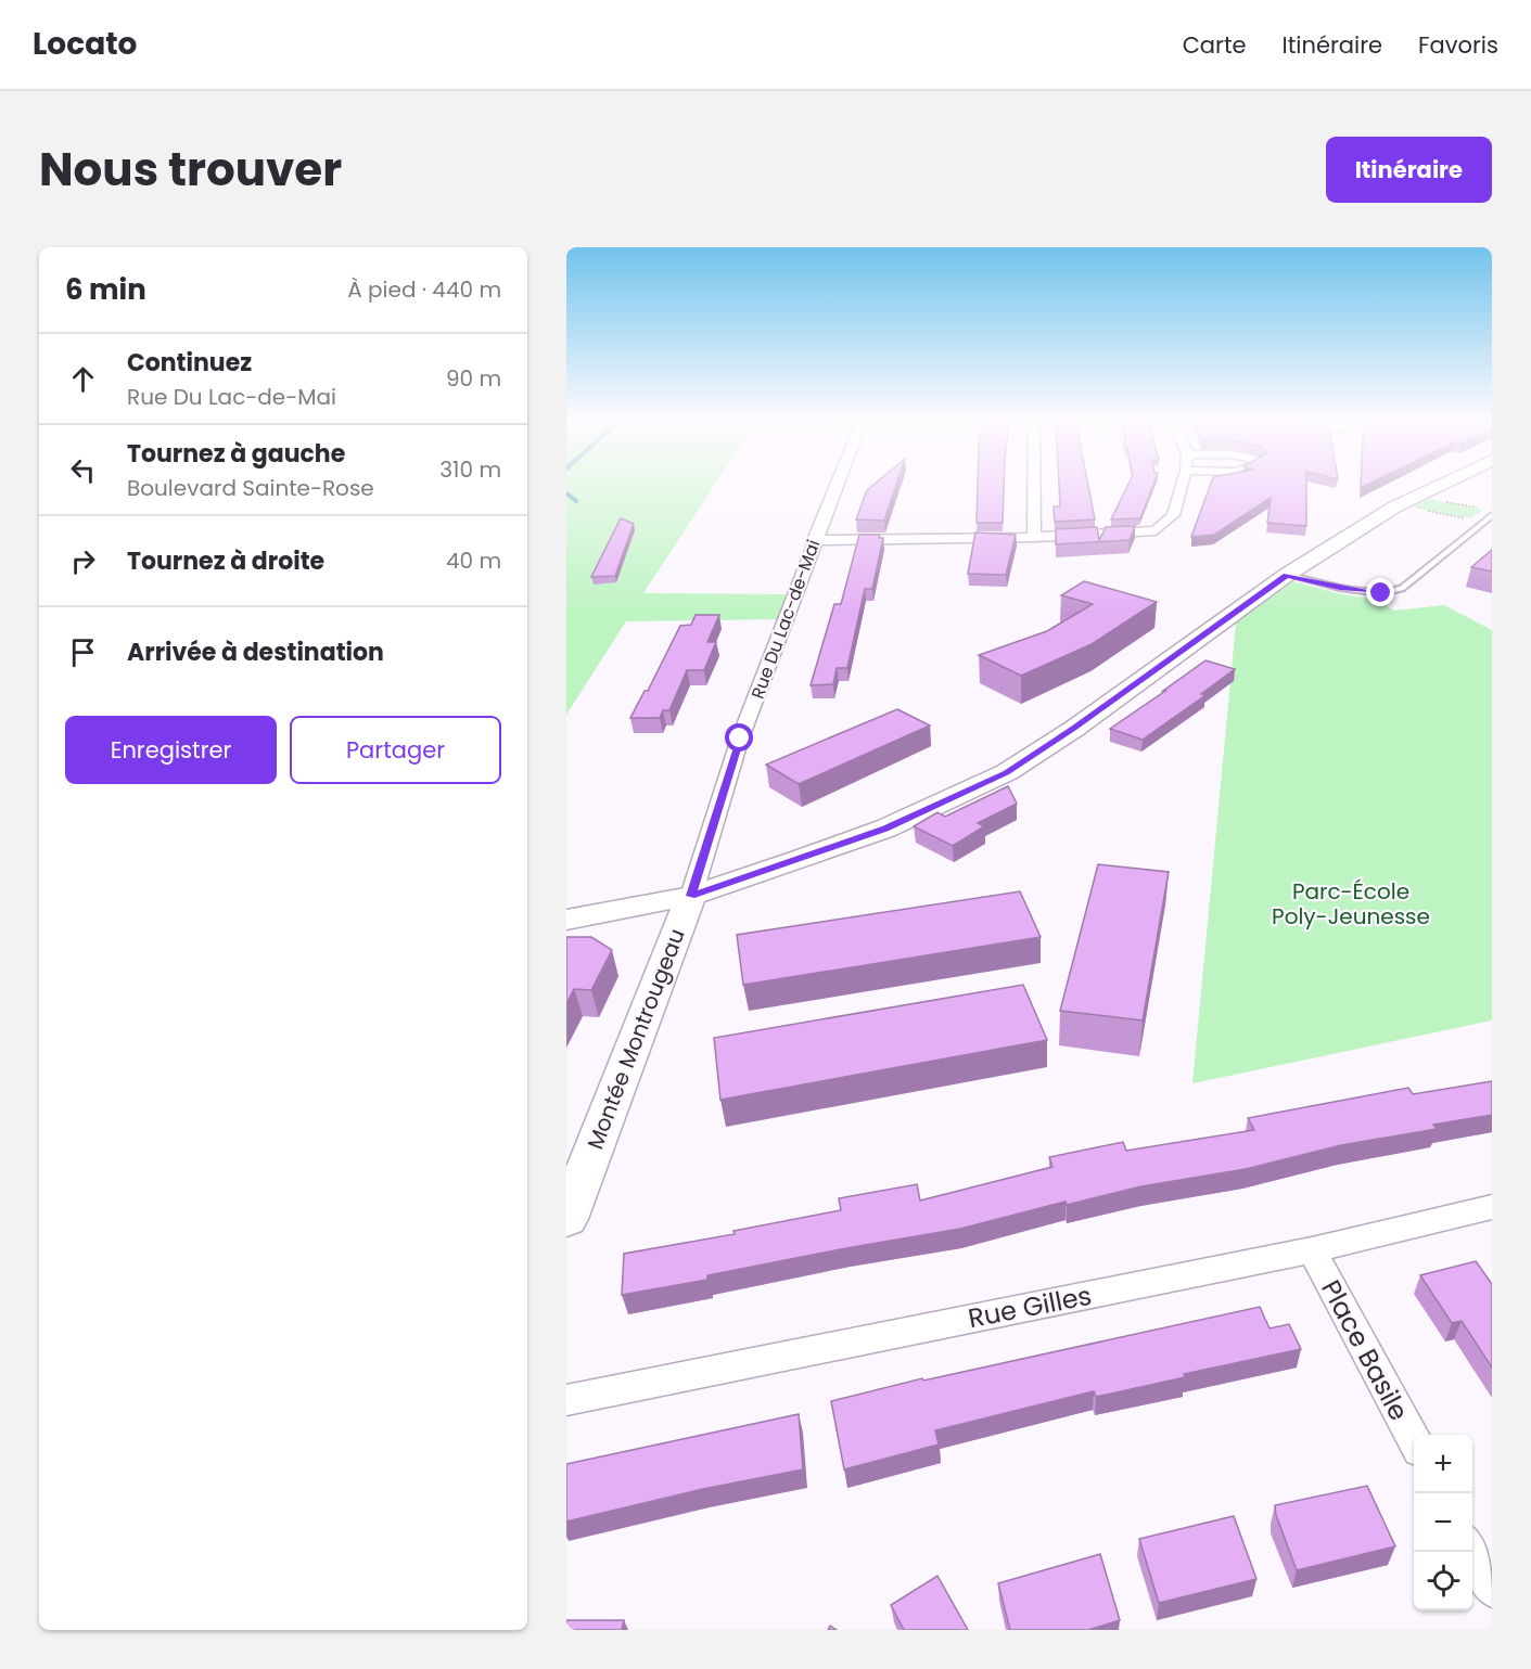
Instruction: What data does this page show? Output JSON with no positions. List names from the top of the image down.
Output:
{
  "streets": {
    "street": [
      "Rue Du Lac-de-Mai",
      "Montée Montrougeau",
      "Rue Gilles",
      "Place Basile"
    ]
  },
  "crossings": [
    ["Rue Du Lac-de-Mai", "Montée Montrougeau"],
    ["Rue Gilles", "Place Basile"]
  ],
  "parks": ["Parc-École Poly-Jeunesse"],
  "page": {
    "header": "Locato",
    "nav": ["Carte", "Itinéraire", "Favoris"],
    "title": "Nous trouver",
    "buttons": [
      "Itinéraire",
      ["Enregistrer", "Partager"]
    ],
    "heading": ["6 min", "À pied · 440 m"],
    "list": [
      ["Continuez", "Rue Du Lac-de-Mai", "90 m"],
      ["Tournez à gauche", "Boulevard Sainte-Rose", "310 m"],
      ["Tournez à droite", "40 m"],
      "Arrivée à destination"
    ],
    "map_buttons": ["+", "−"]
  }
}
